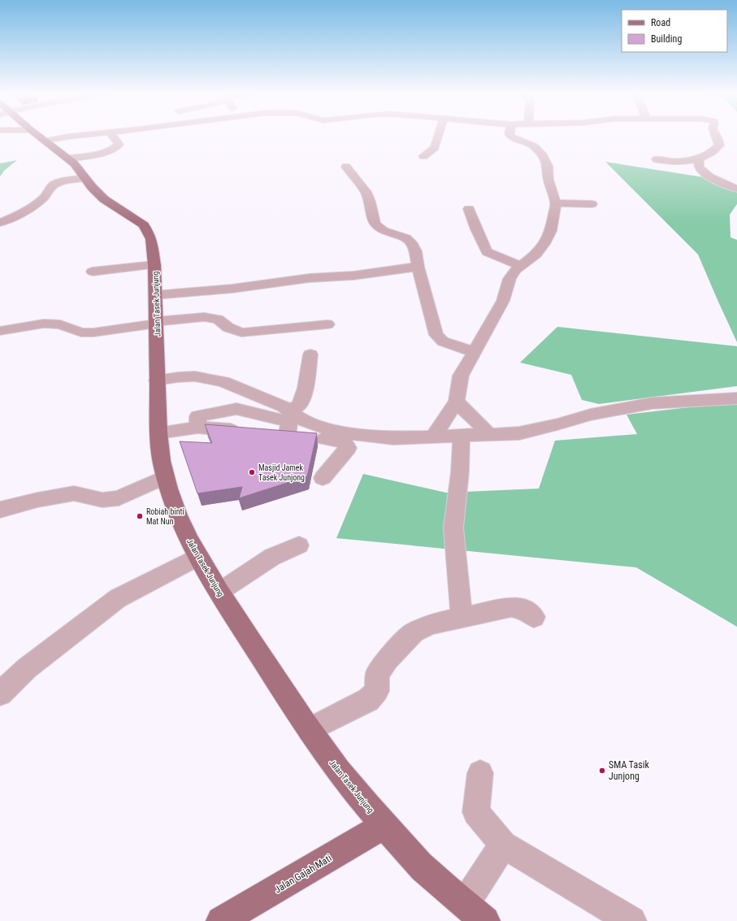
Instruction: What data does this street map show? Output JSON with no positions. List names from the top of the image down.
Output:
{
  "streets": {
    "main road": ["Jalan Tasek Junjung", "Jalan Gajah Mati"]
  },
  "crossings": [
    ["Jalan Tasek Junjung", "Jalan Gajah Mati"]
  ],
  "places": ["Masjid Jamek Tasek Junjong", "Robiah binti Mat Nun", "SMA Tasik Junjong"],
  "legend": ["Road", "Building"]
}
